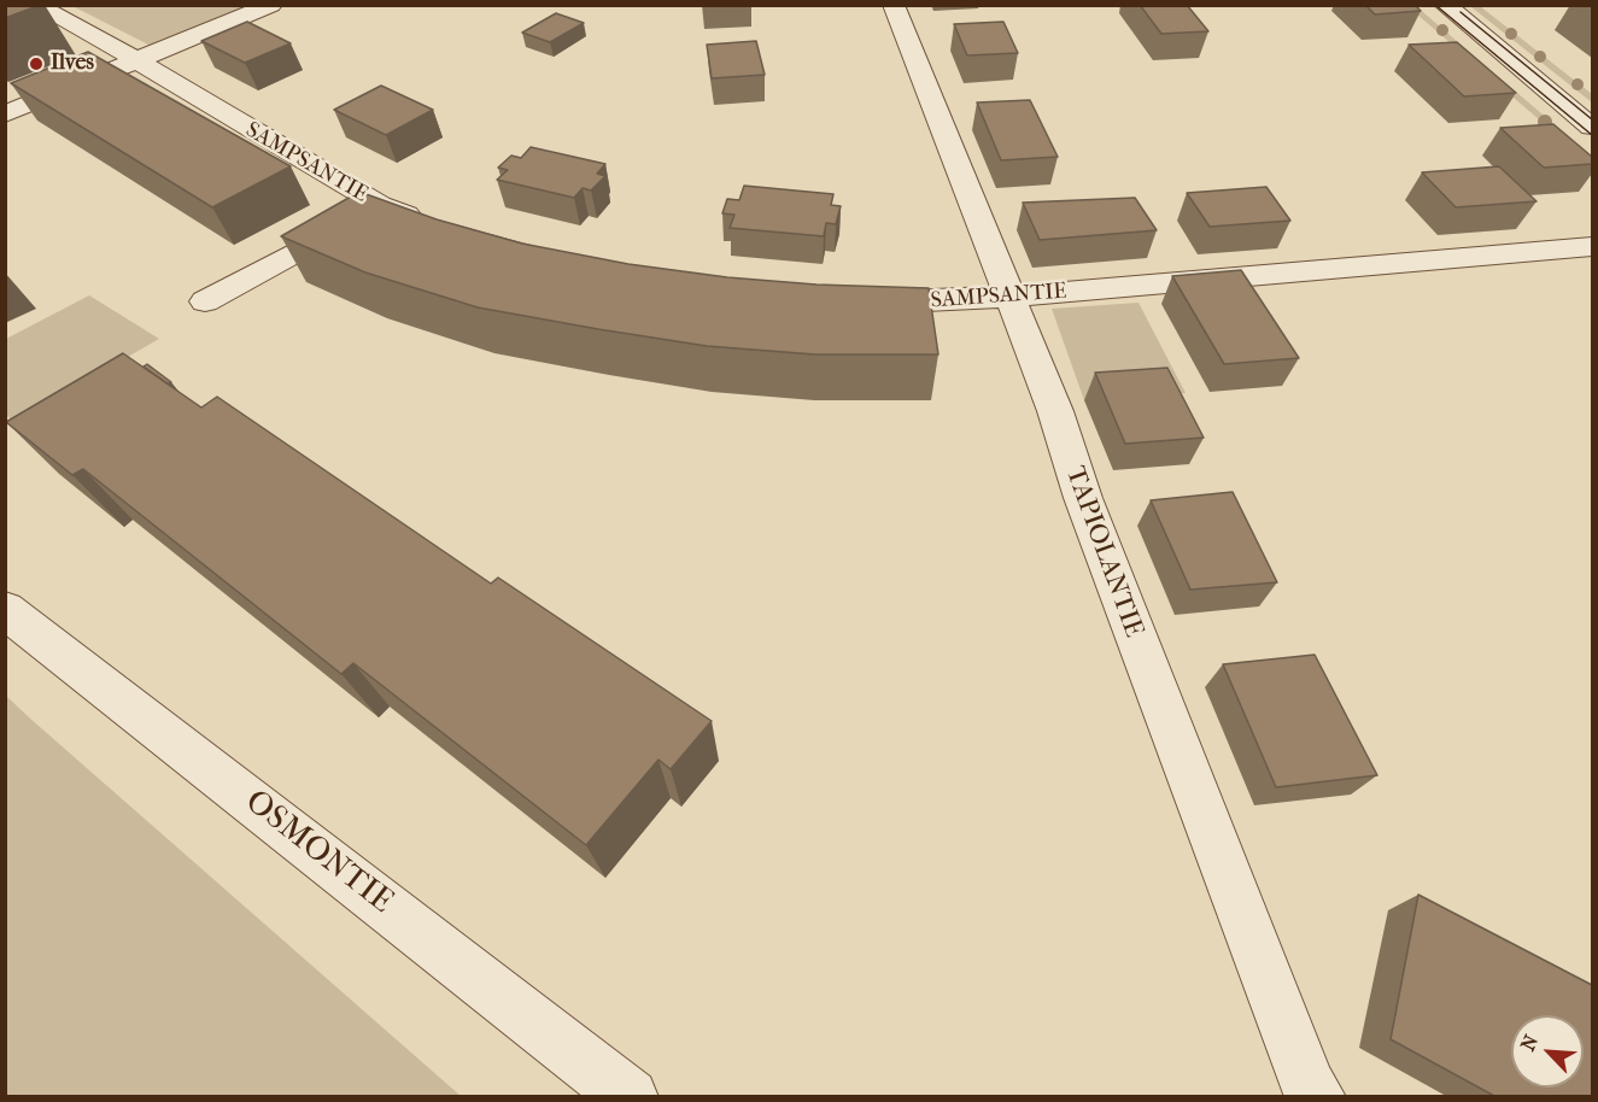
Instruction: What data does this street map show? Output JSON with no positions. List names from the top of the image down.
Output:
{
  "streets": {
    "street": ["SAMPSANTIE", "TAPIOLANTIE", "OSMONTIE"]
  },
  "crossings": [
    ["SAMPSANTIE", "TAPIOLANTIE"]
  ],
  "places": ["Ilves"],
  "north": "top left"
}
